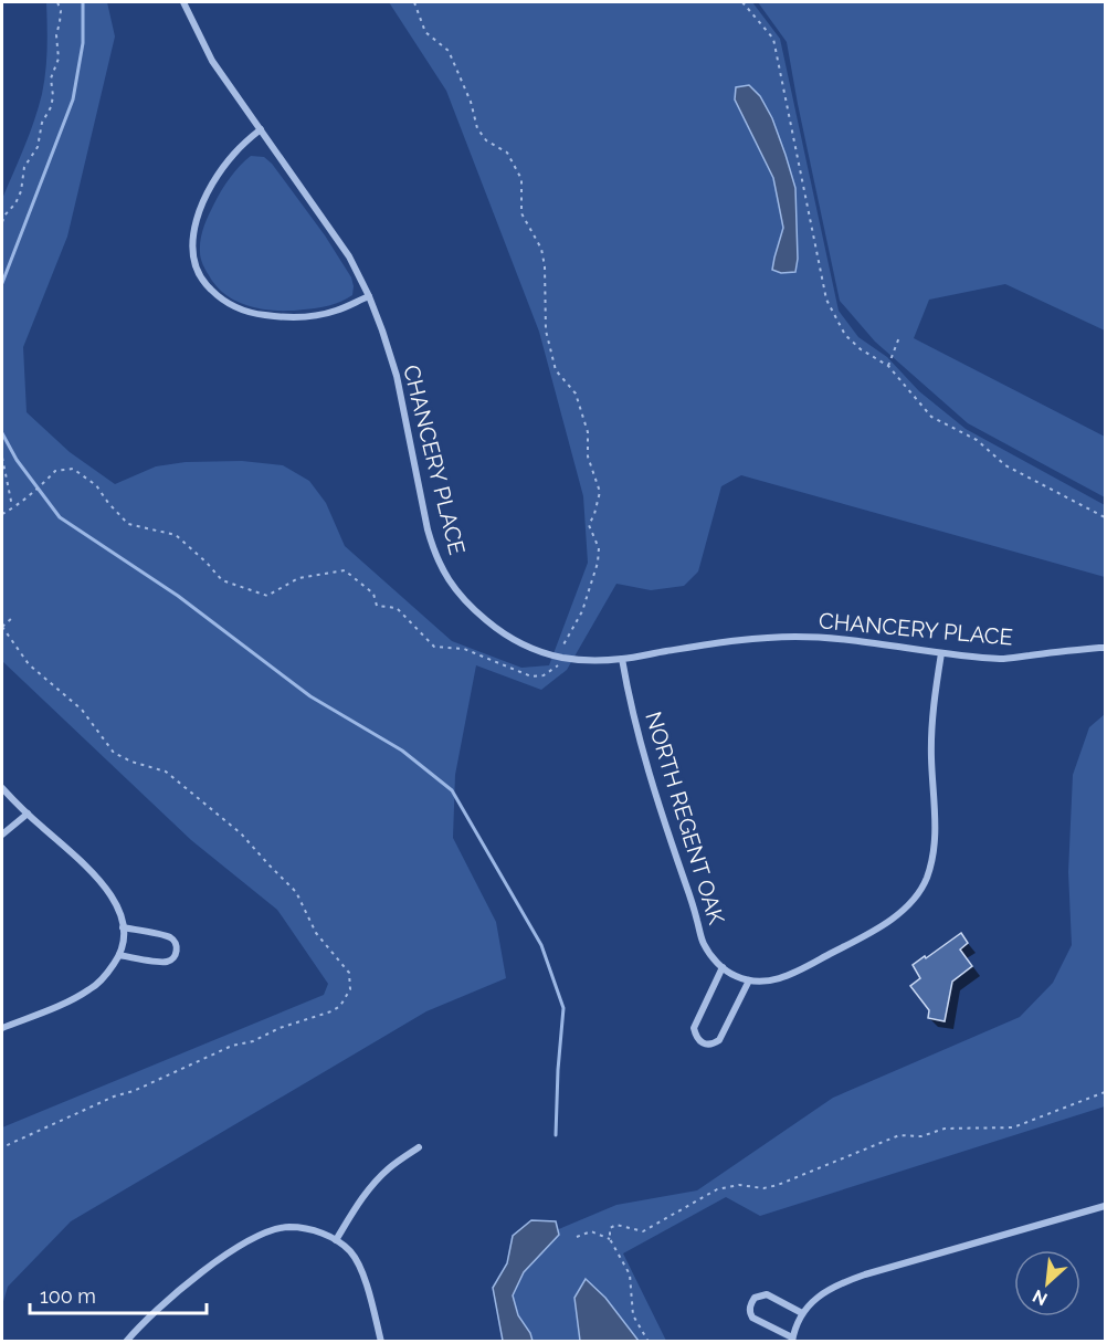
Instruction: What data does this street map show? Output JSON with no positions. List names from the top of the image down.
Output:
{
  "streets": {
    "street": ["CHANCERY PLACE", "NORTH REGENT OAK"]
  },
  "crossings": [
    ["CHANCERY PLACE", "NORTH REGENT OAK"]
  ],
  "scale_bar": "100 m",
  "north": "bottom left"
}
